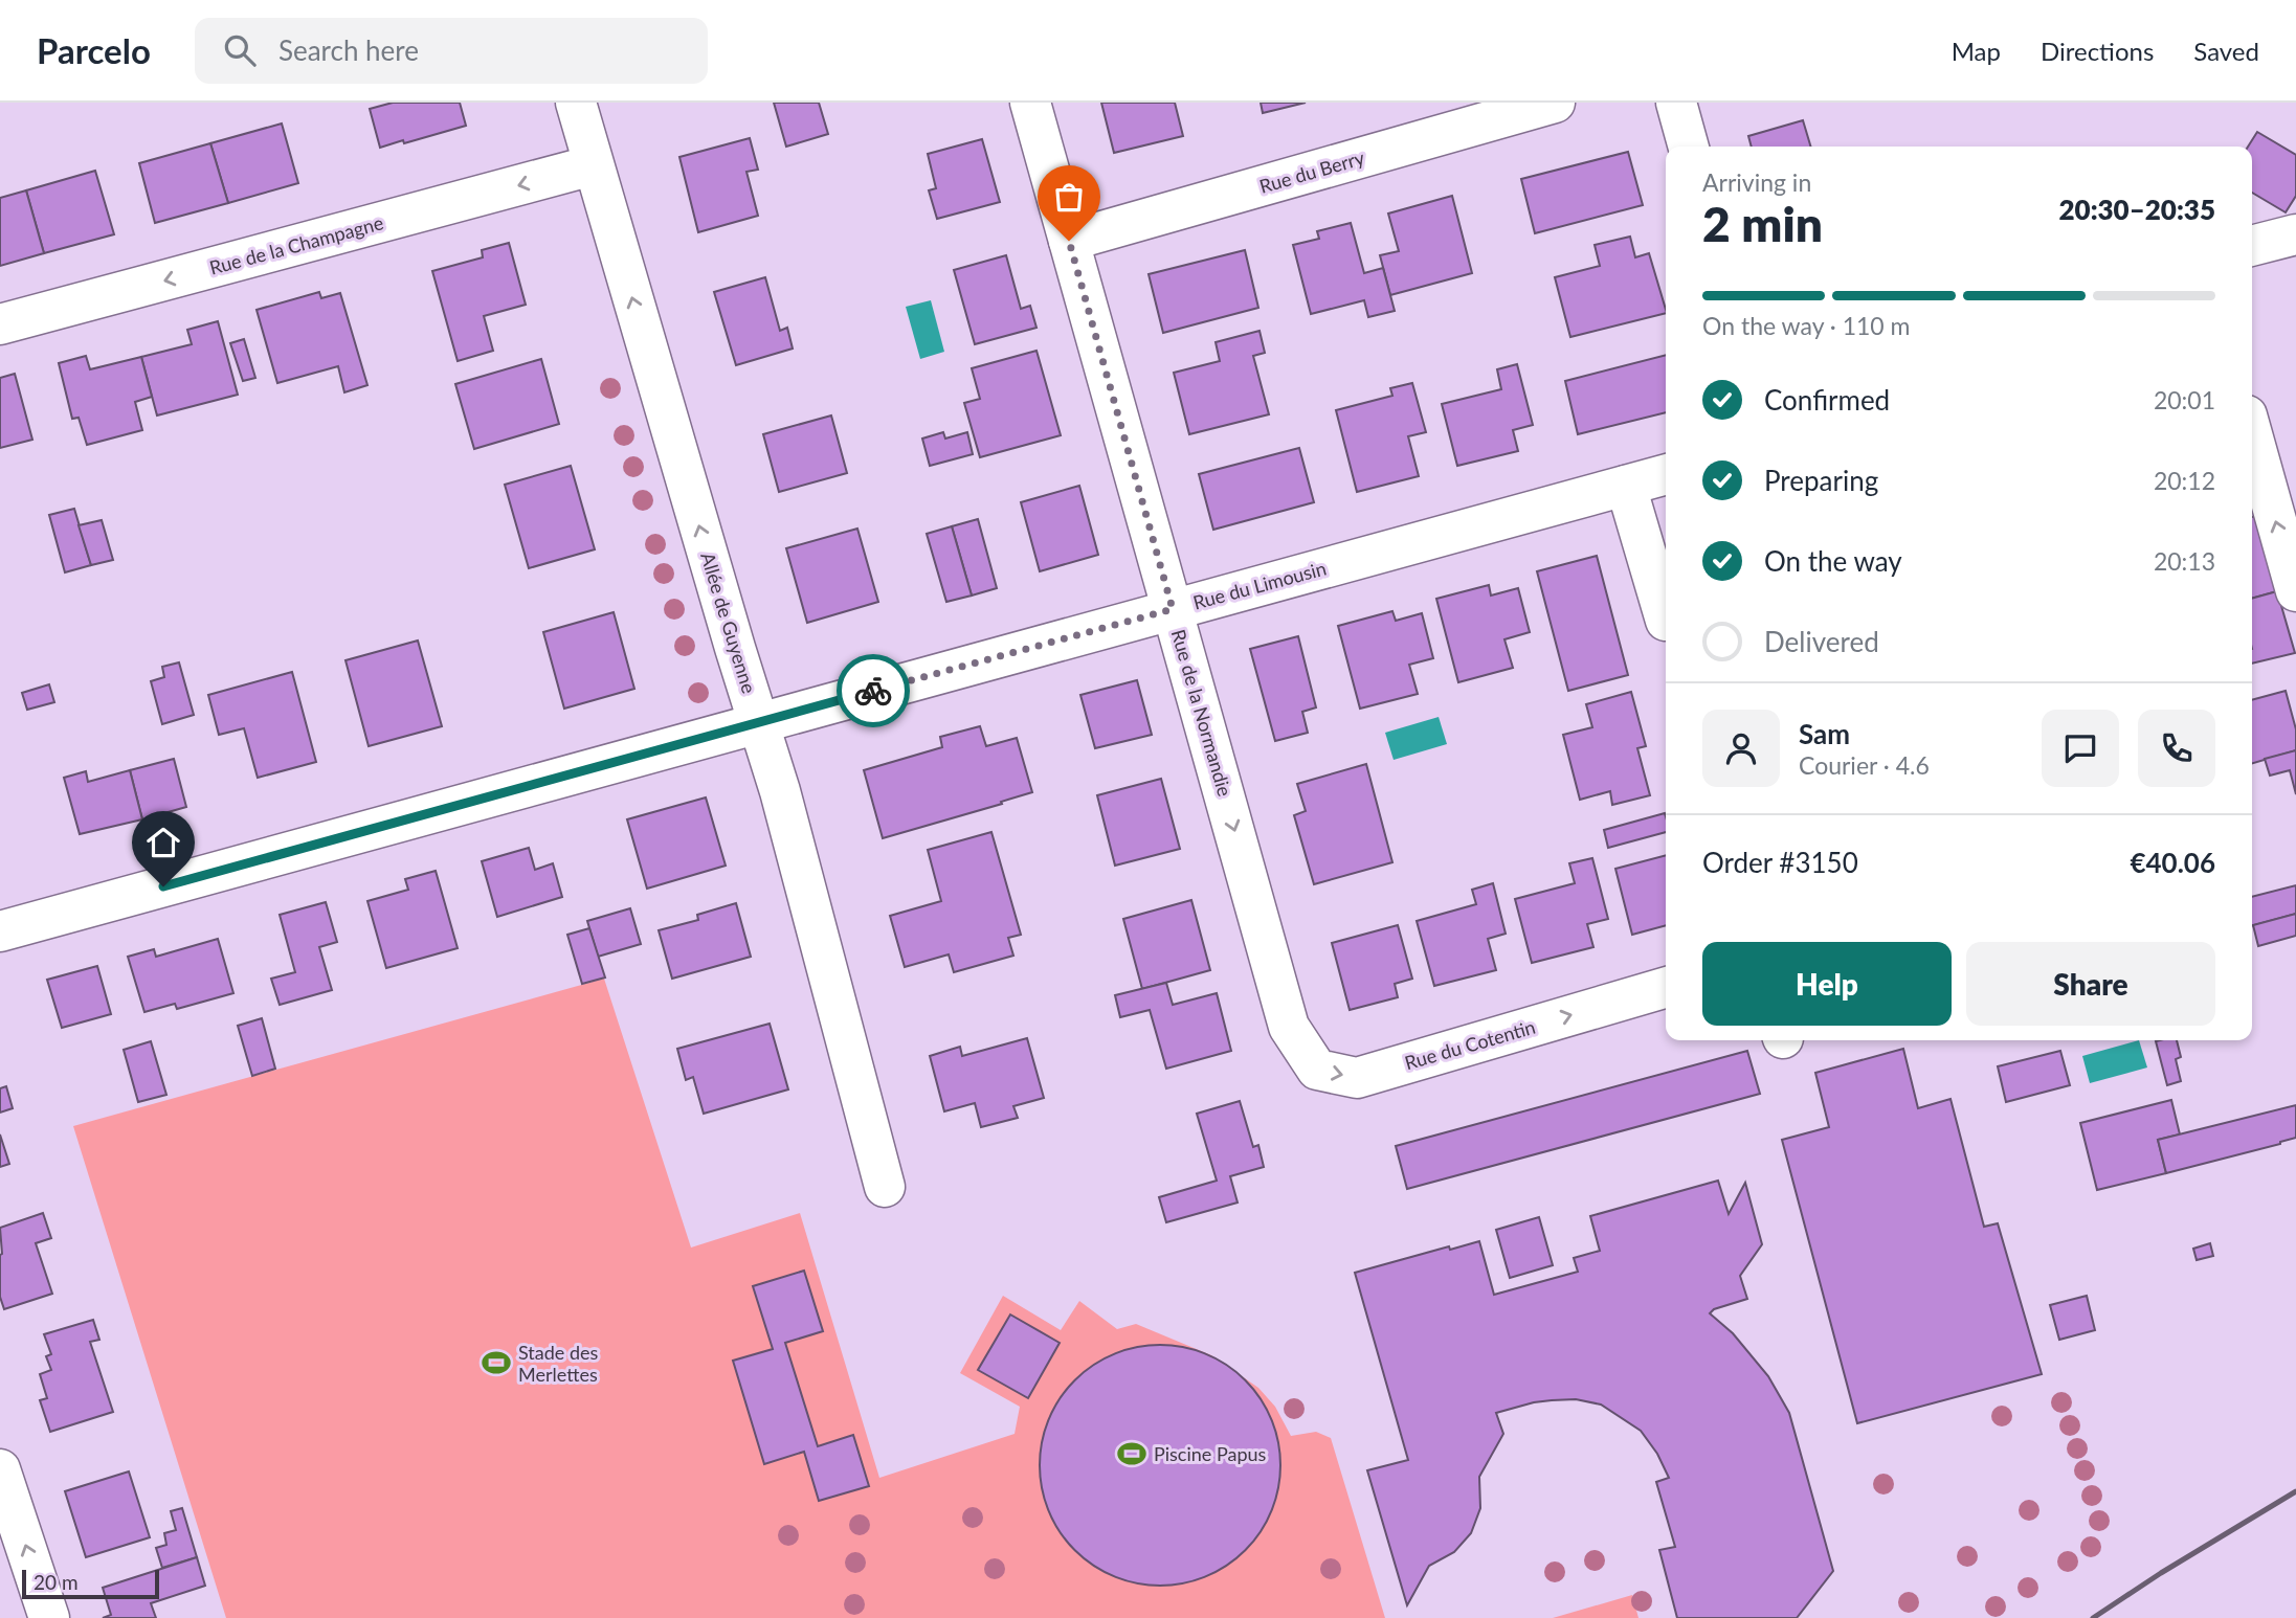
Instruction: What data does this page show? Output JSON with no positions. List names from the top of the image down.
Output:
{
  "streets": {
    "street": [
      "Rue du Berry",
      "Rue de la Champagne",
      "Rue du Limousin",
      "Allée de Guyenne",
      "Rue de la Normandie",
      "Rue du Cotentin"
    ]
  },
  "crossings": [
    ["Rue du Berry", "Rue de la Normandie"],
    ["Rue de la Champagne", "Allée de Guyenne"],
    ["Rue du Limousin", "Allée de Guyenne"],
    ["Rue du Limousin", "Rue de la Normandie"],
    ["Rue de la Normandie", "Rue du Cotentin"]
  ],
  "one_way": [
    "Rue de la Champagne",
    "Allée de Guyenne",
    "Rue de la Normandie",
    "Rue du Cotentin"
  ],
  "places": {
    "sports": ["Stade des Merlettes", "Piscine Papus"]
  },
  "scale_bar": "20 m",
  "page": {
    "header": "Parcelo",
    "search": "Search here",
    "nav": ["Map", "Directions", "Saved"],
    "heading": ["2 min", "Arriving in", "20:30–20:35"],
    "panel": [
      "Sam",
      "Courier · 4.6",
      "Order #3150",
      "€40.06"
    ],
    "bar": "On the way · 110 m",
    "list": [
      ["Confirmed", "20:01"],
      ["Preparing", "20:12"],
      ["On the way", "20:13"],
      "Delivered"
    ],
    "buttons": ["Help", "Share"],
    "scale": "20 m"
  }
}
